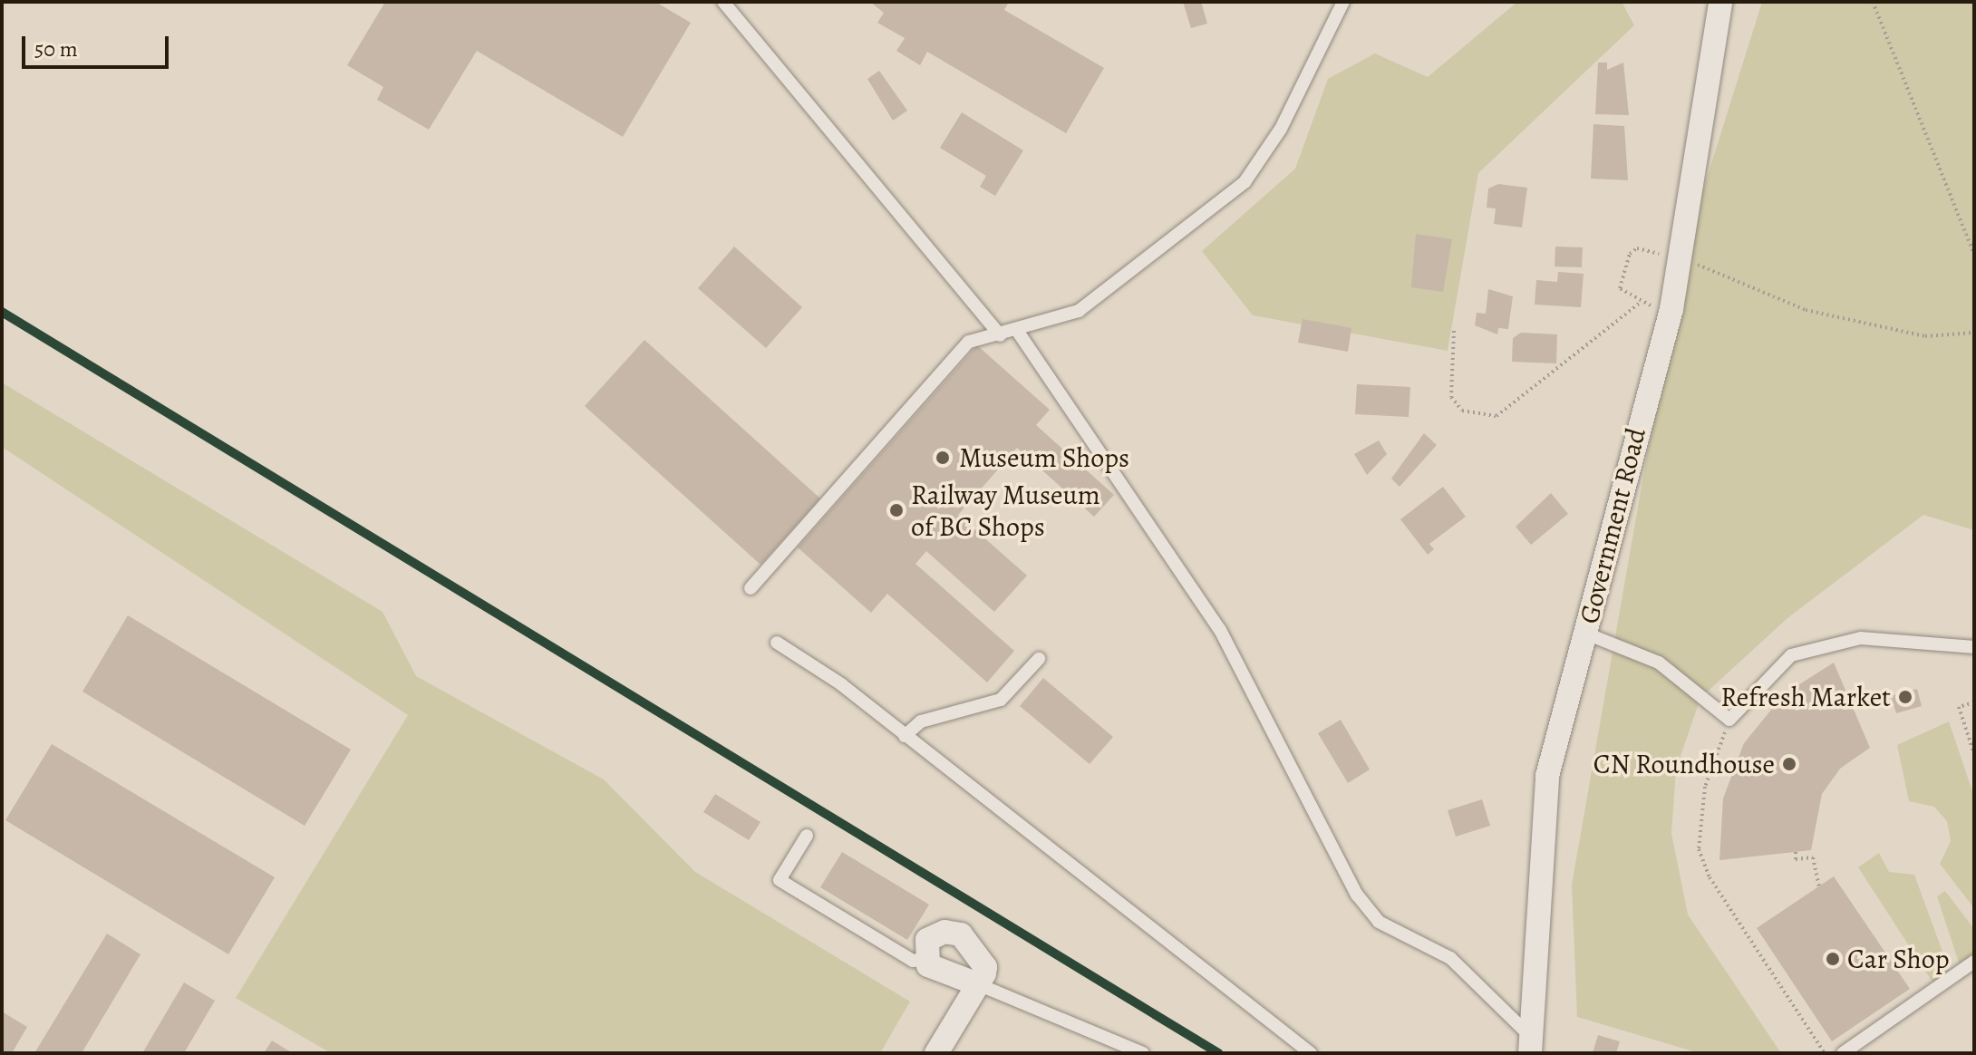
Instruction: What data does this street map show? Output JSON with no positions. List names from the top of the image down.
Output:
{
  "streets": {
    "street": ["Government Road"]
  },
  "places": [
    "Museum Shops",
    "Railway Museum of BC Shops",
    "Refresh Market",
    "CN Roundhouse",
    "Car Shop"
  ],
  "scale_bar": "50 m"
}
